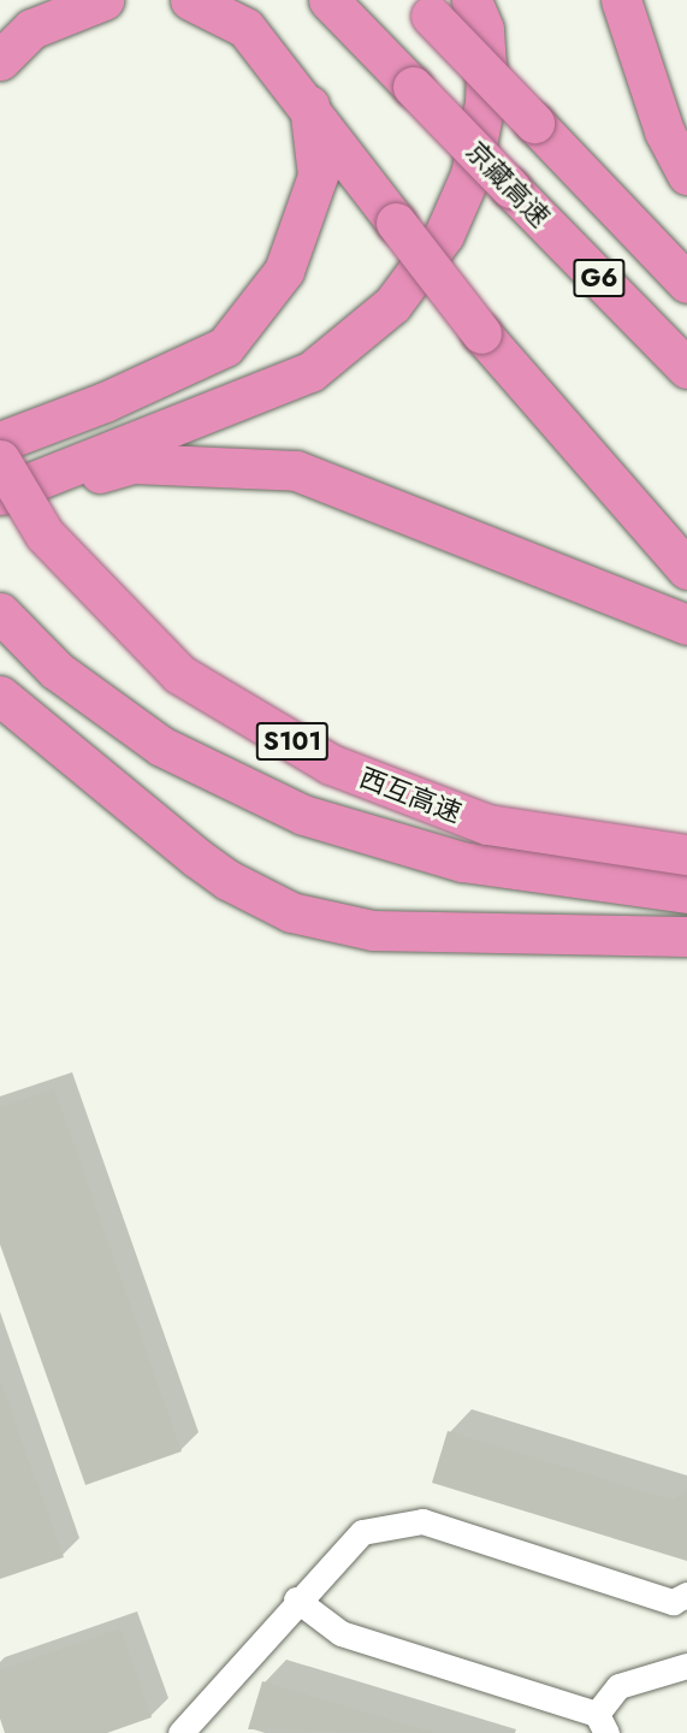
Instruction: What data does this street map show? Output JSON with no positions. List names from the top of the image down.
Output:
{
  "streets": {
    "highway": [
      "京藏高速",
      "G6",
      "S101",
      "西互高速"
    ]
  }
}
